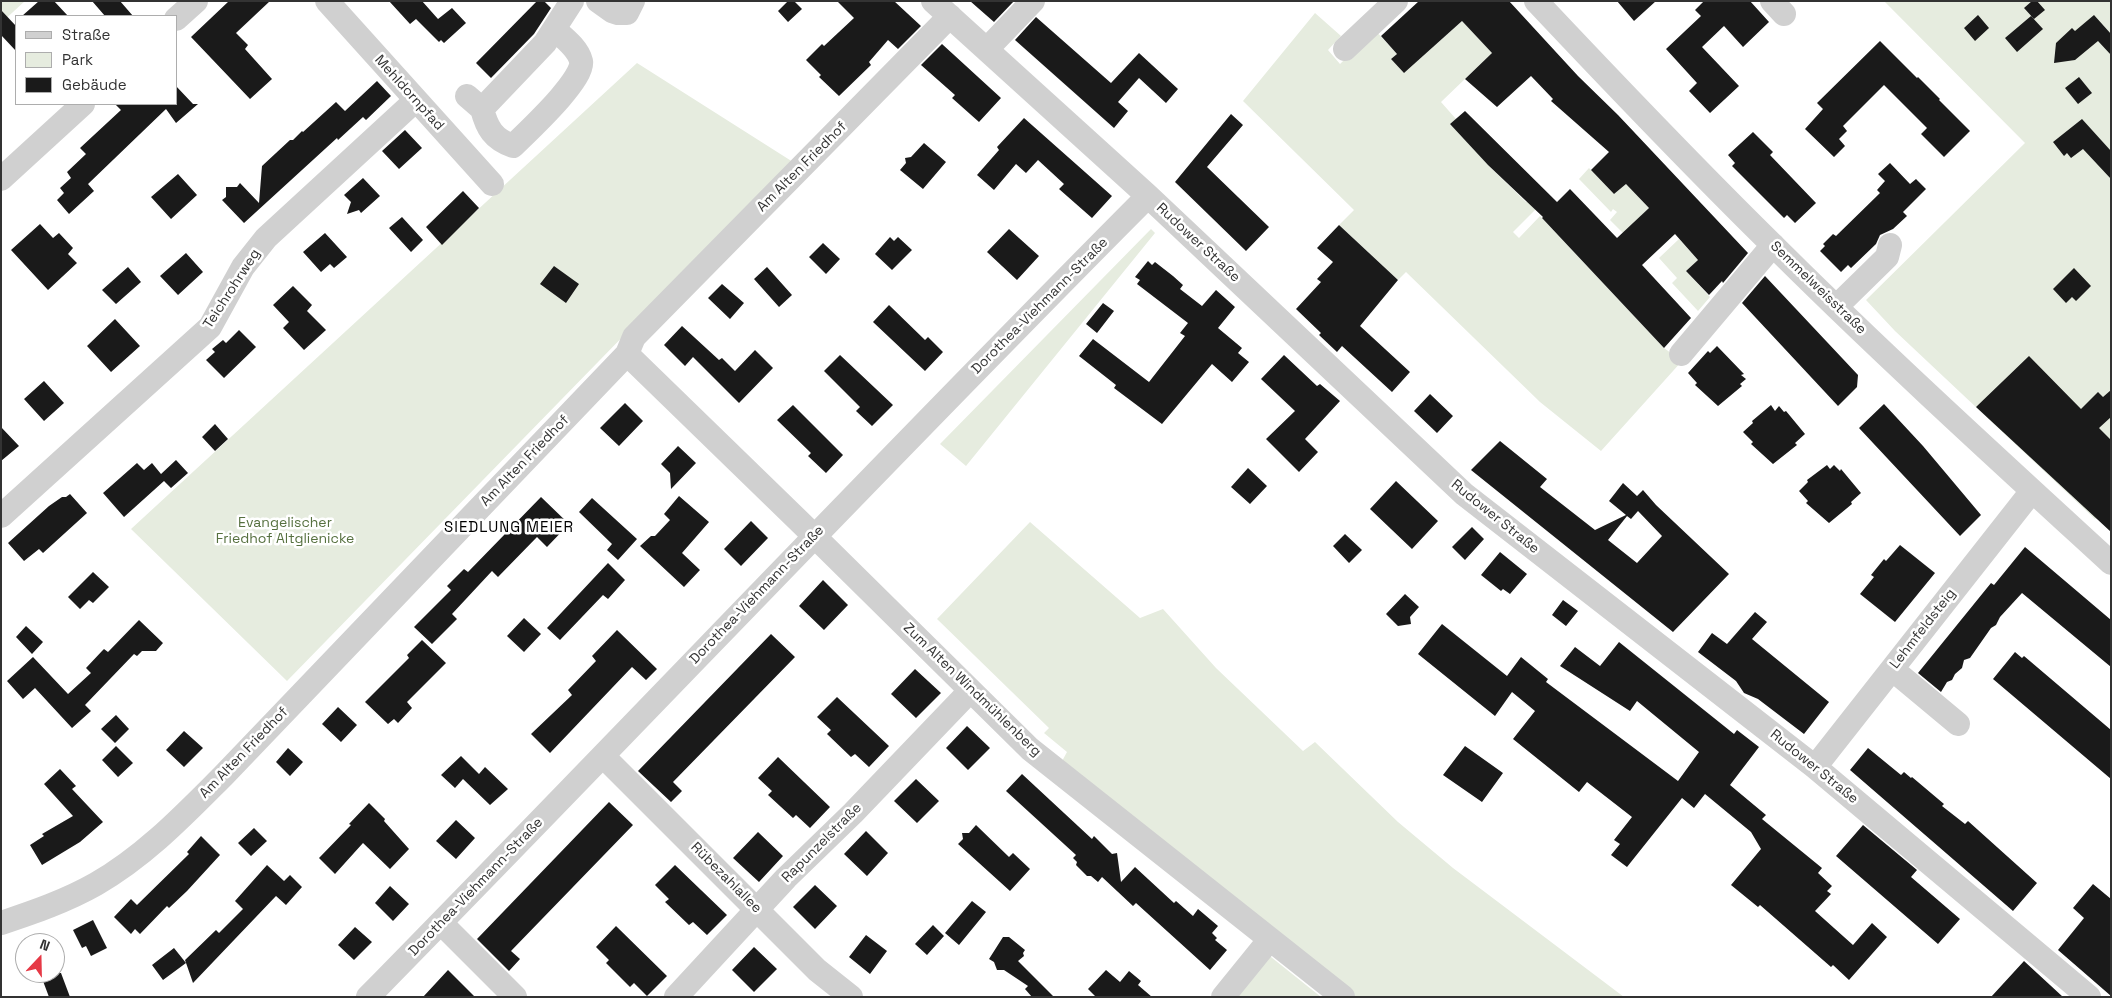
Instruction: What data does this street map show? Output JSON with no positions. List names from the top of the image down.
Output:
{
  "streets": {
    "street": [
      "Mehldornpfad",
      "Am Alten Friedhof",
      "Rudower Straße",
      "Semmelweisstraße",
      "Teichrohrweg",
      "Dorothea-Viehmann-Straße",
      "Lehmfeldsteig",
      "Zum Alten Windmühlenberg",
      "Rapunzelstraße",
      "Rübezahlallee"
    ]
  },
  "crossings": [
    ["Mehldornpfad", "Teichrohrweg"],
    ["Am Alten Friedhof", "Rudower Straße"],
    ["Am Alten Friedhof", "Zum Alten Windmühlenberg"],
    ["Rudower Straße", "Dorothea-Viehmann-Straße"],
    ["Rudower Straße", "Lehmfeldsteig"],
    ["Semmelweisstraße", "Lehmfeldsteig"],
    ["Dorothea-Viehmann-Straße", "Zum Alten Windmühlenberg"],
    ["Dorothea-Viehmann-Straße", "Rübezahlallee"],
    ["Zum Alten Windmühlenberg", "Rapunzelstraße"],
    ["Rapunzelstraße", "Rübezahlallee"]
  ],
  "districts": ["SIEDLUNG MEIER"],
  "parks": ["Evangelischer Friedhof Altglienicke"],
  "legend": ["Straße", "Park", "Gebäude"],
  "north": "top"
}
